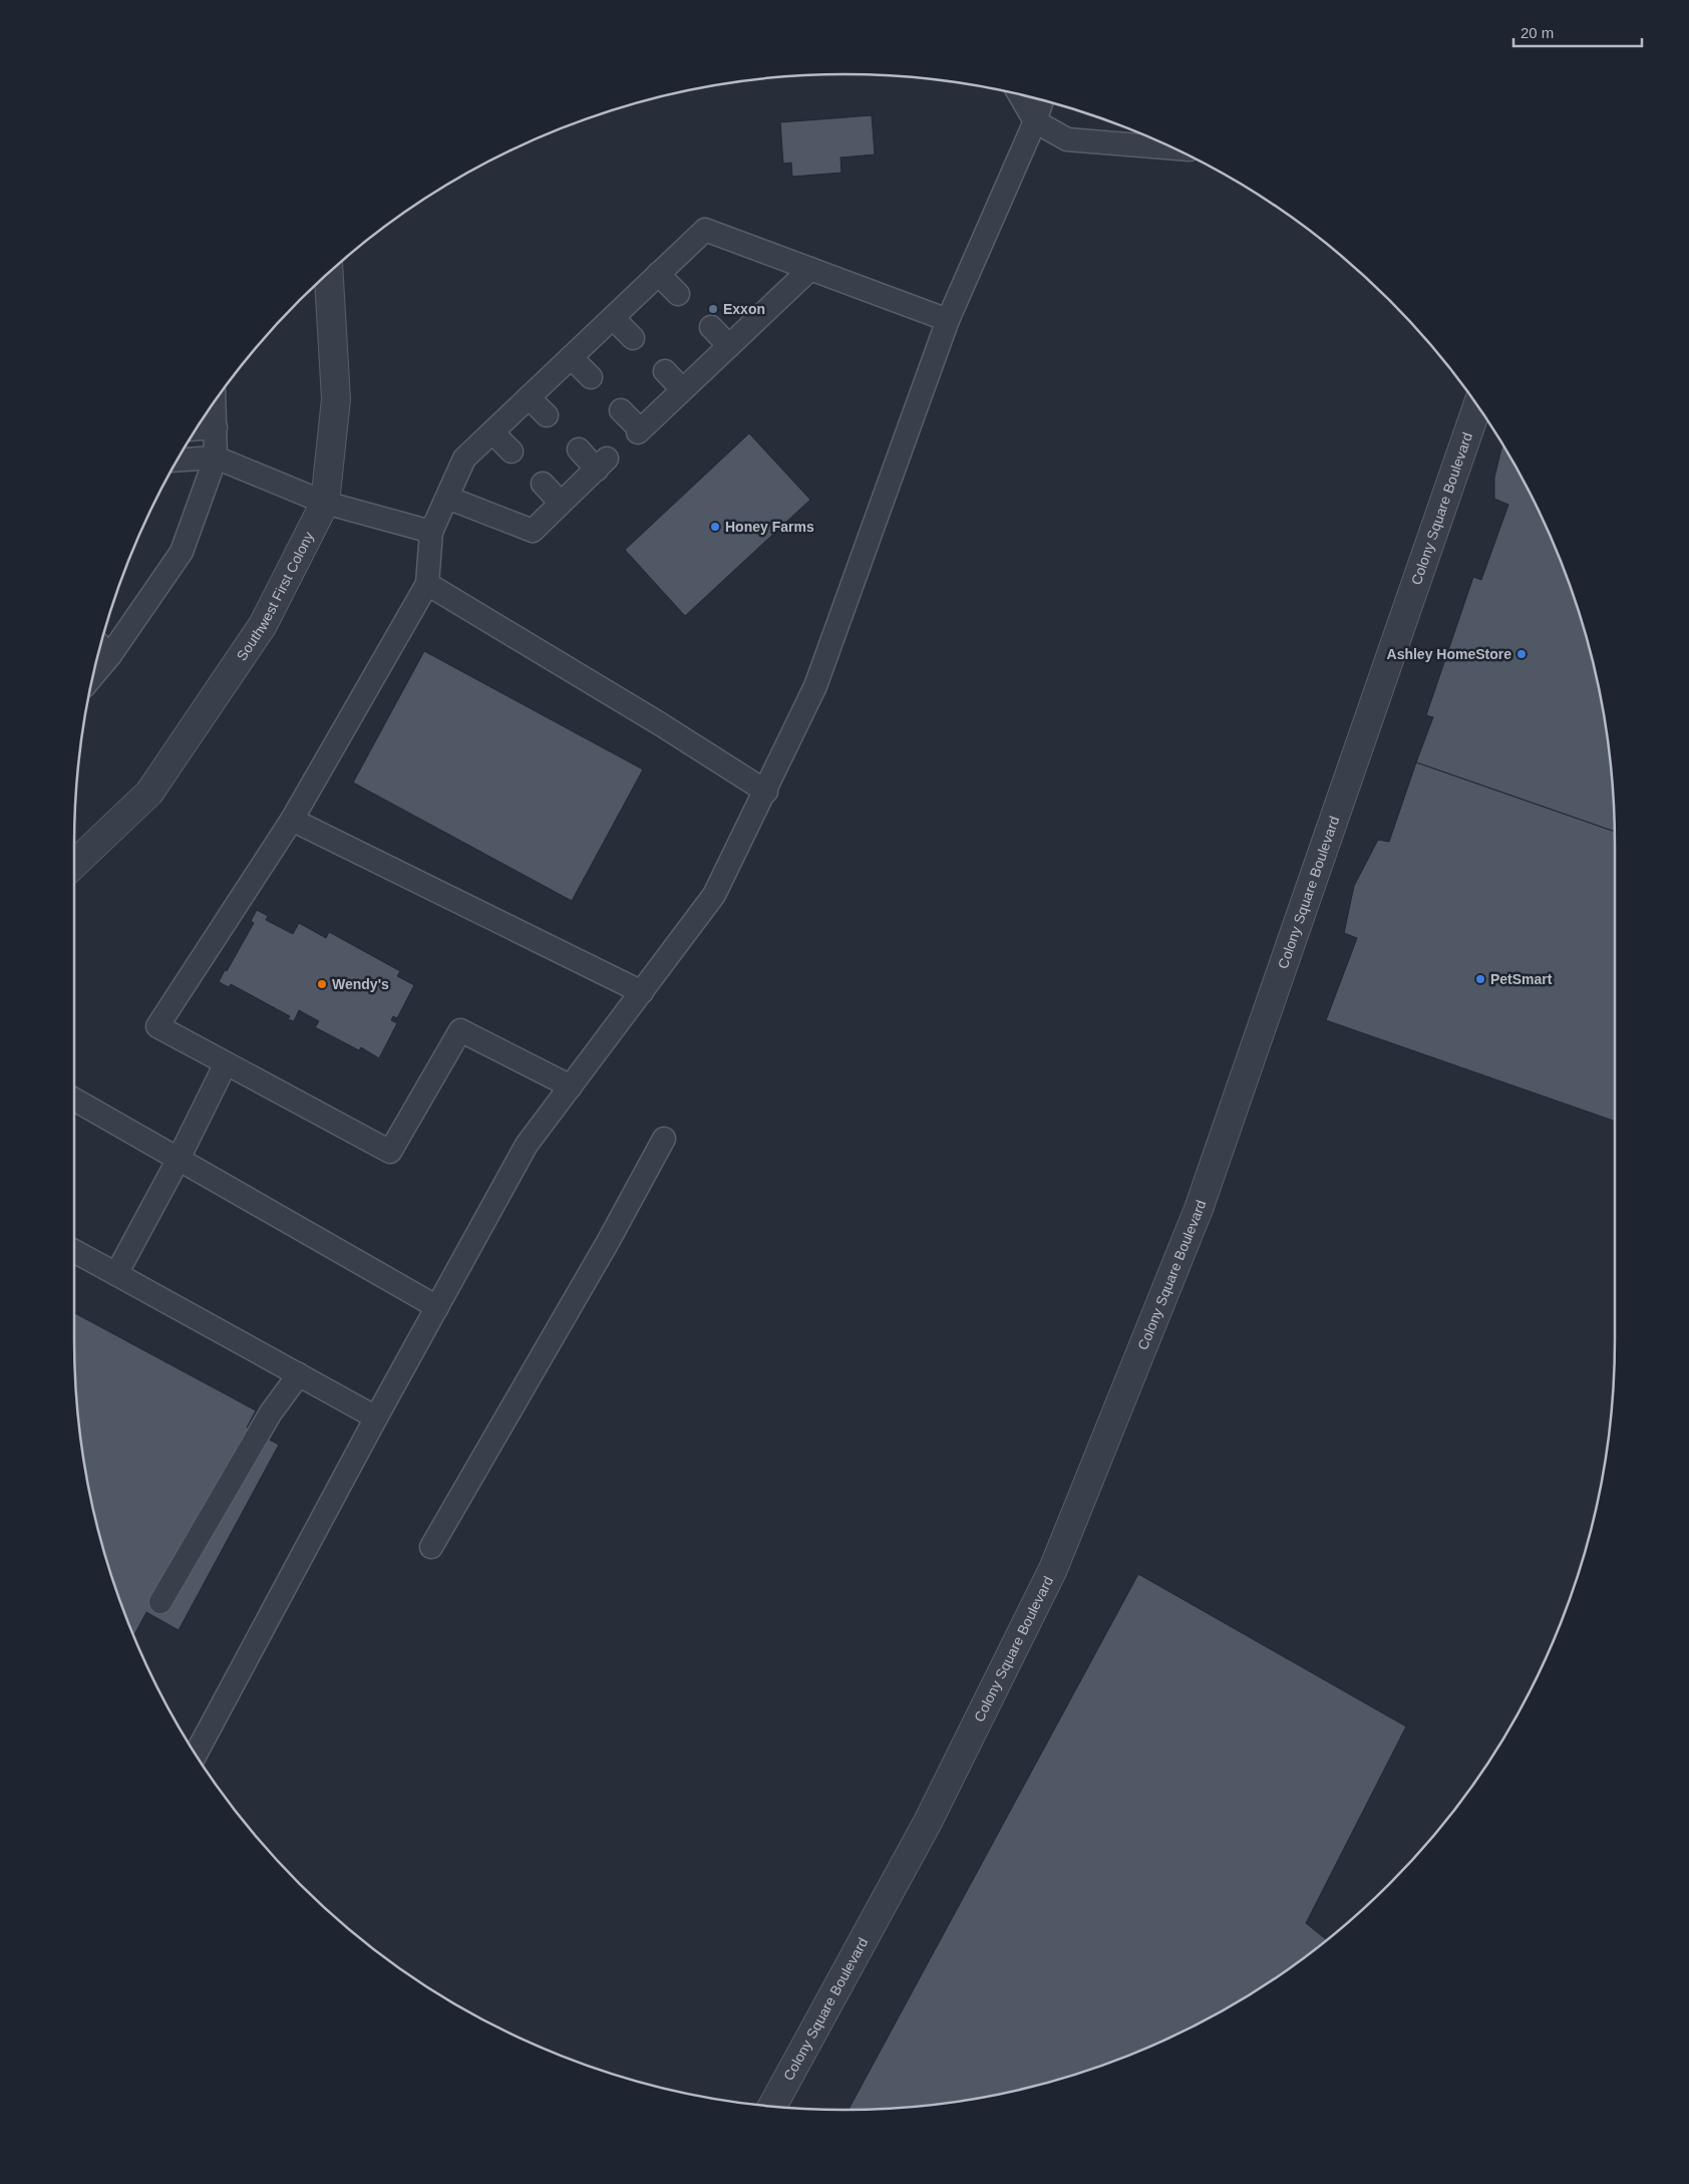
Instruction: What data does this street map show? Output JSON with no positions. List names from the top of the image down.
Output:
{
  "streets": {
    "street": ["Colony Square Boulevard", "Southwest First Colony"]
  },
  "places": [
    "Exxon",
    "Honey Farms",
    "Ashley HomeStore",
    "PetSmart",
    "Wendy's"
  ],
  "scale_bar": "20 m"
}
